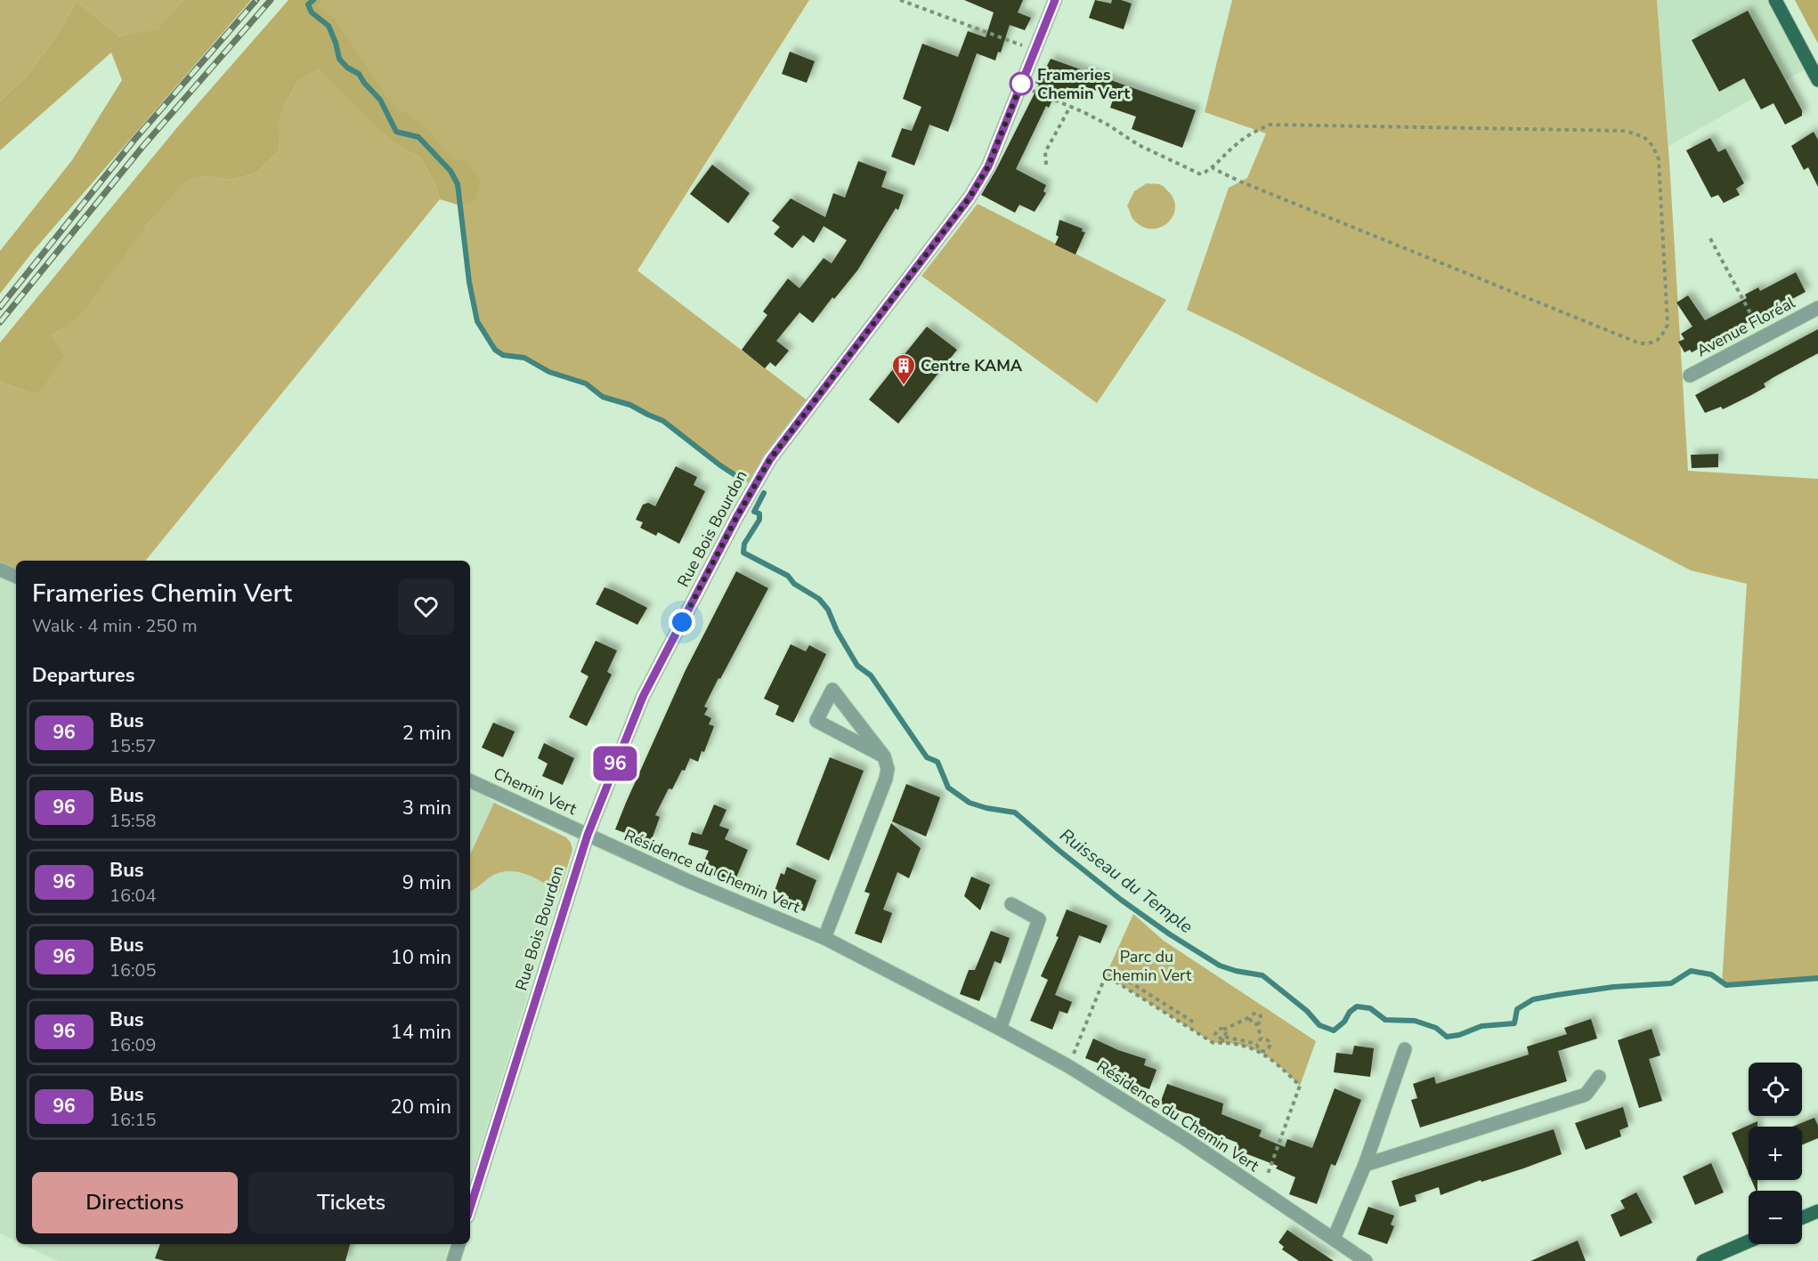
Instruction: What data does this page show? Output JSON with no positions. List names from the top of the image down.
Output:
{
  "streets": {
    "street": [
      "Avenue Floréal",
      "Rue Bois Bourdon",
      "Chemin Vert",
      "Résidence du Chemin Vert"
    ]
  },
  "crossings": [
    ["Rue Bois Bourdon", "Chemin Vert"],
    ["Rue Bois Bourdon", "Résidence du Chemin Vert"],
    ["Chemin Vert", "Résidence du Chemin Vert"]
  ],
  "water": ["Ruisseau du Temple"],
  "parks": ["Parc du Chemin Vert"],
  "places": {
    "other": ["Frameries Chemin Vert"],
    "building": ["Centre KAMA"]
  },
  "lines": ["bus line 96"],
  "page": {
    "on_map": "96",
    "heading": [
      ["Frameries Chemin Vert", "Walk · 4 min · 250 m"],
      "Departures"
    ],
    "list": [
      {
        "mark": "96",
        "name": "Bus",
        "note": "15:57",
        "value": "2 min"
      },
      {
        "mark": "96",
        "name": "Bus",
        "note": "15:58",
        "value": "3 min"
      },
      {
        "mark": "96",
        "name": "Bus",
        "note": "16:04",
        "value": "9 min"
      },
      {
        "mark": "96",
        "name": "Bus",
        "note": "16:05",
        "value": "10 min"
      },
      {
        "mark": "96",
        "name": "Bus",
        "note": "16:09",
        "value": "14 min"
      },
      {
        "mark": "96",
        "name": "Bus",
        "note": "16:15",
        "value": "20 min"
      }
    ],
    "map_buttons": ["+", "−"],
    "buttons": ["Directions", "Tickets"]
  }
}
